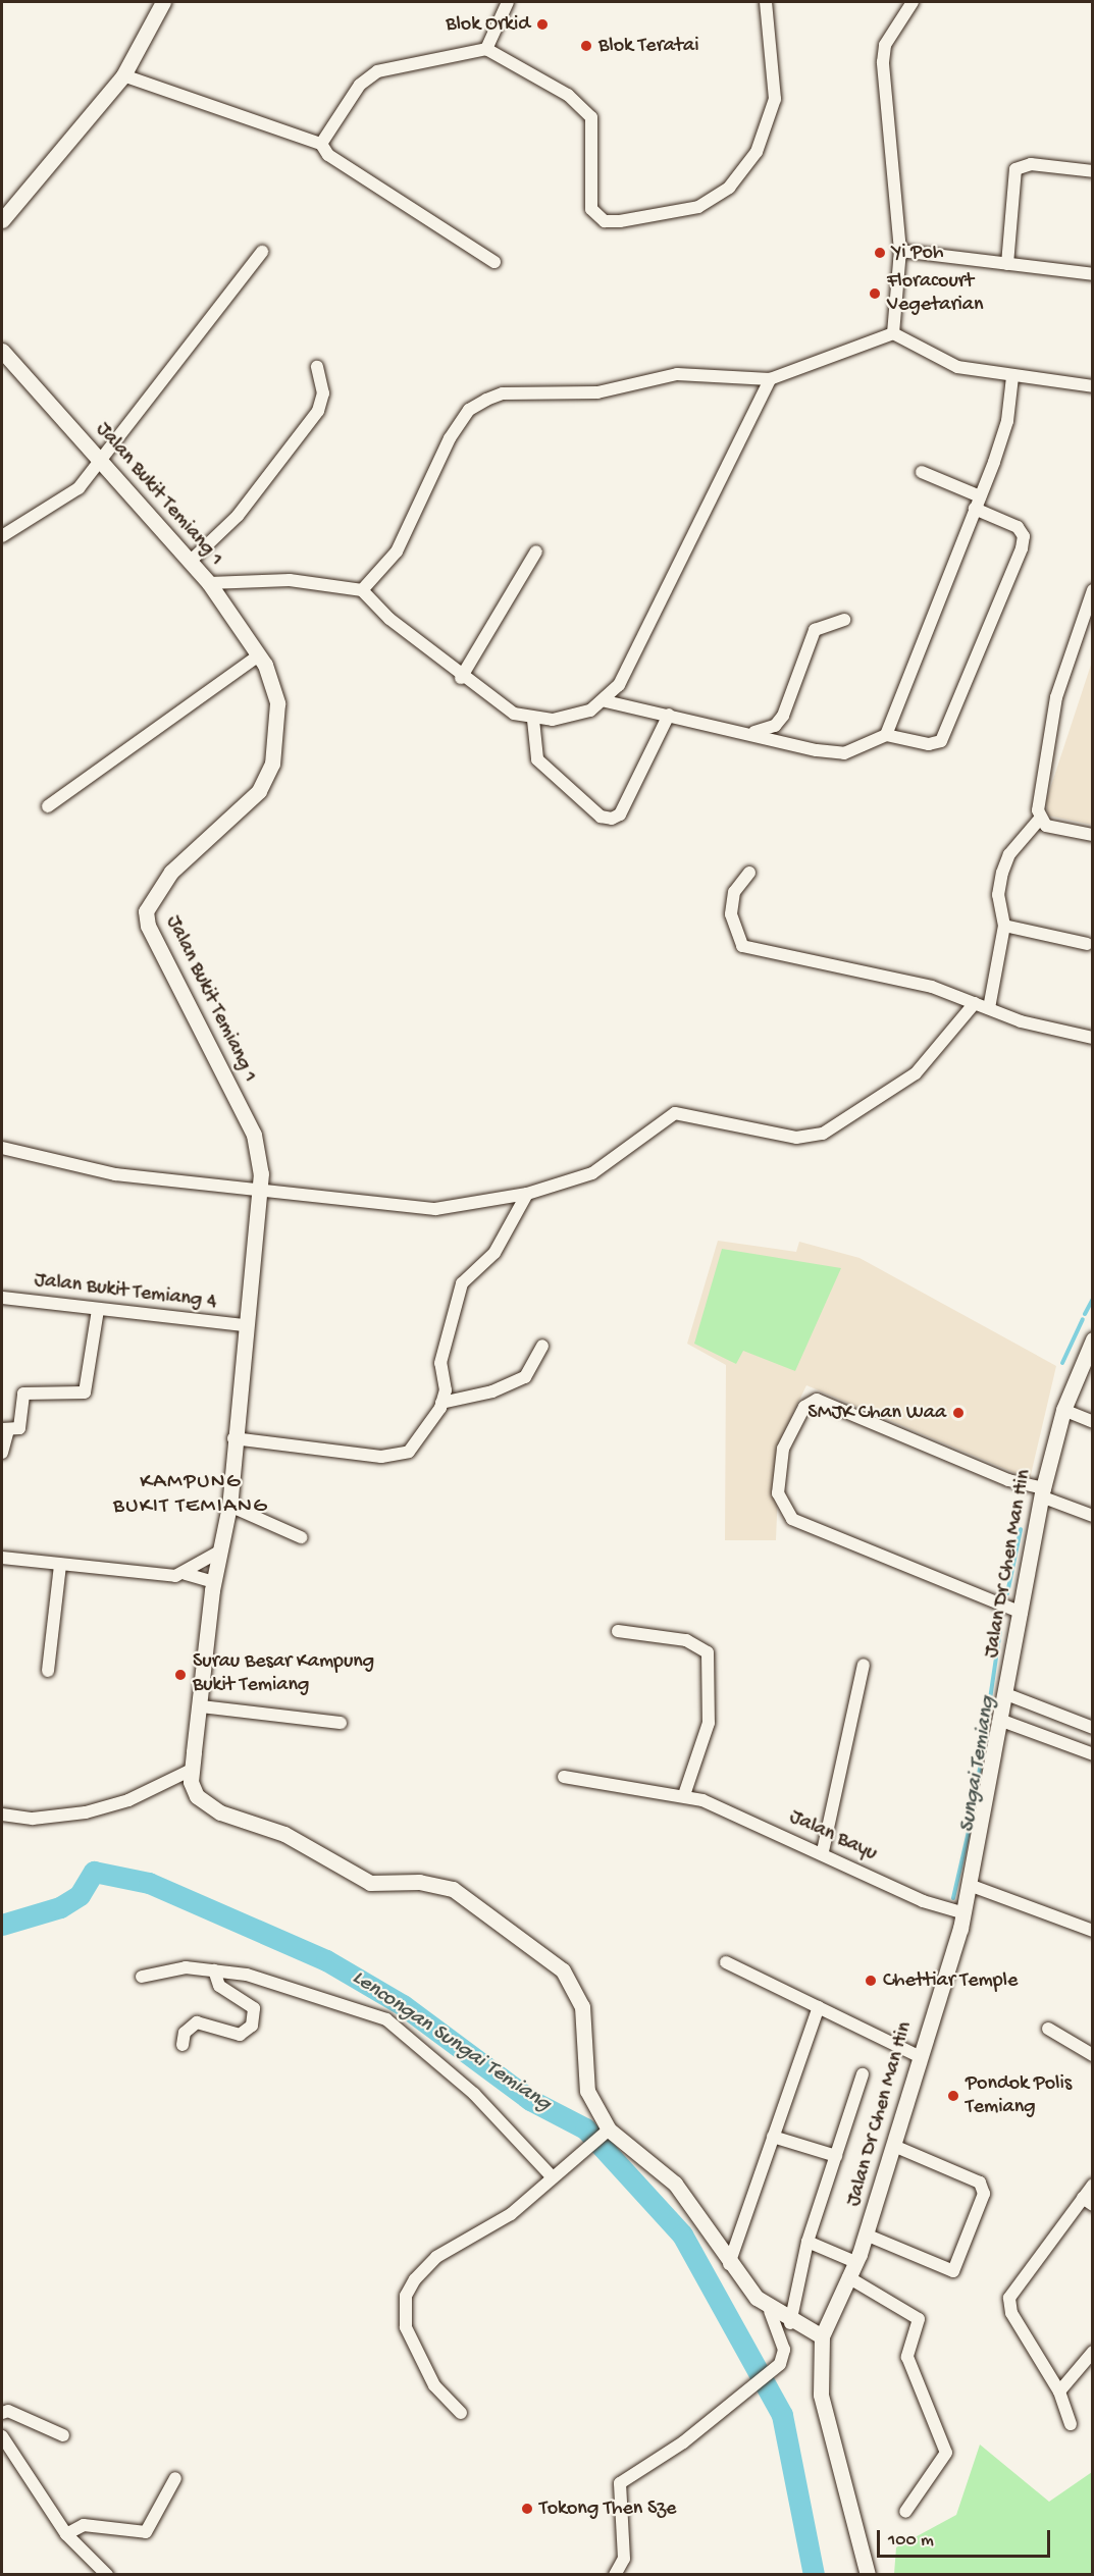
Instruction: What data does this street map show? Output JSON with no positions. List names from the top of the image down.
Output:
{
  "streets": {
    "street": [
      "Jalan Bukit Temiang 1",
      "Jalan Bukit Temiang 4",
      "Jalan Dr Chen Man Hin",
      "Jalan Bayu"
    ]
  },
  "crossings": [
    ["Jalan Bukit Temiang 1", "Jalan Bukit Temiang 4"],
    ["Jalan Dr Chen Man Hin", "Jalan Bayu"]
  ],
  "districts": ["KAMPUNG BUKIT TEMIANG"],
  "water": ["Sungai Temiang", "Lencongan Sungai Temiang"],
  "places": [
    "Blok Orkid",
    "Blok Teratai",
    "Yi Poh",
    "Floracourt Vegetarian",
    "SMJK Chan Waa",
    "Surau Besar Kampung Bukit Temiang",
    "Chettiar Temple",
    "Pondok Polis Temiang",
    "Tokong Then Sze"
  ],
  "scale_bar": "100 m"
}
